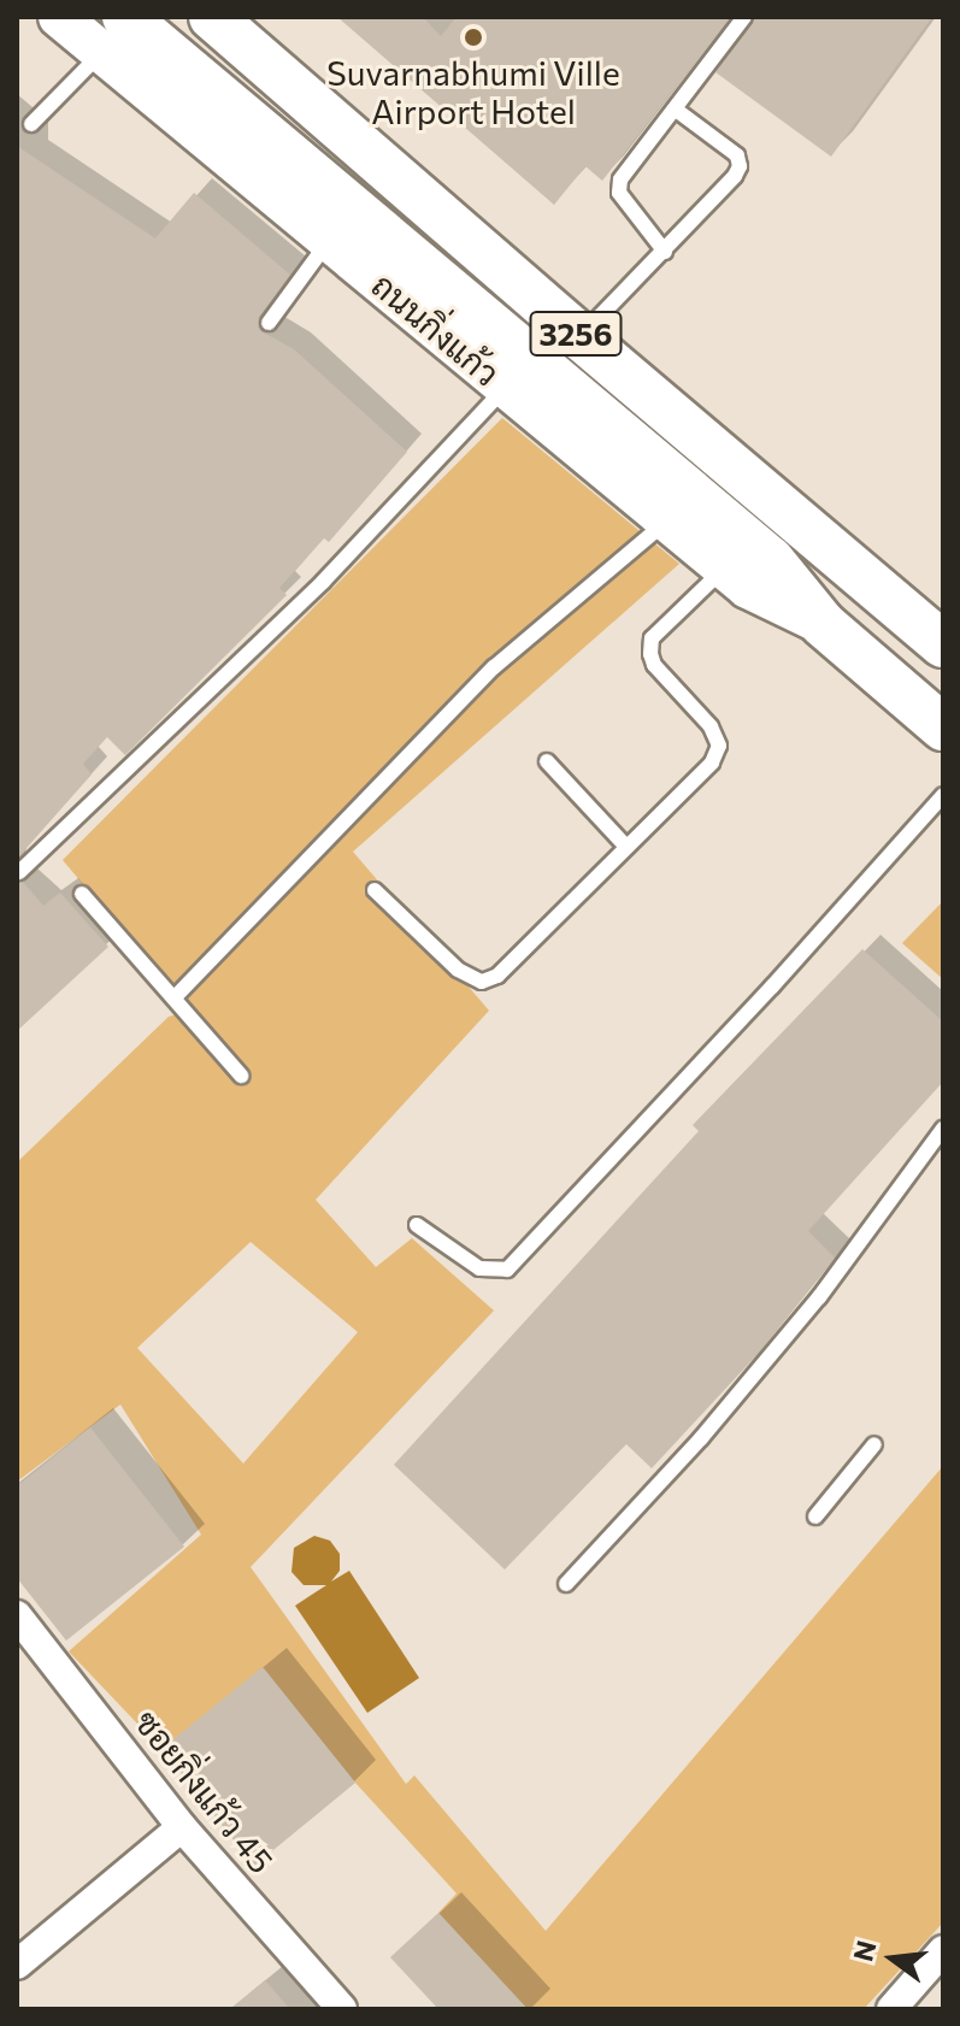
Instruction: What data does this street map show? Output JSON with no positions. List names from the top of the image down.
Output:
{
  "streets": {
    "main road": ["ถนนกิ่งแก้ว", "3256"],
    "street": ["ซอยกิ่งแก้ว 45"]
  },
  "places": ["Suvarnabhumi Ville Airport Hotel"],
  "north": "left"
}
